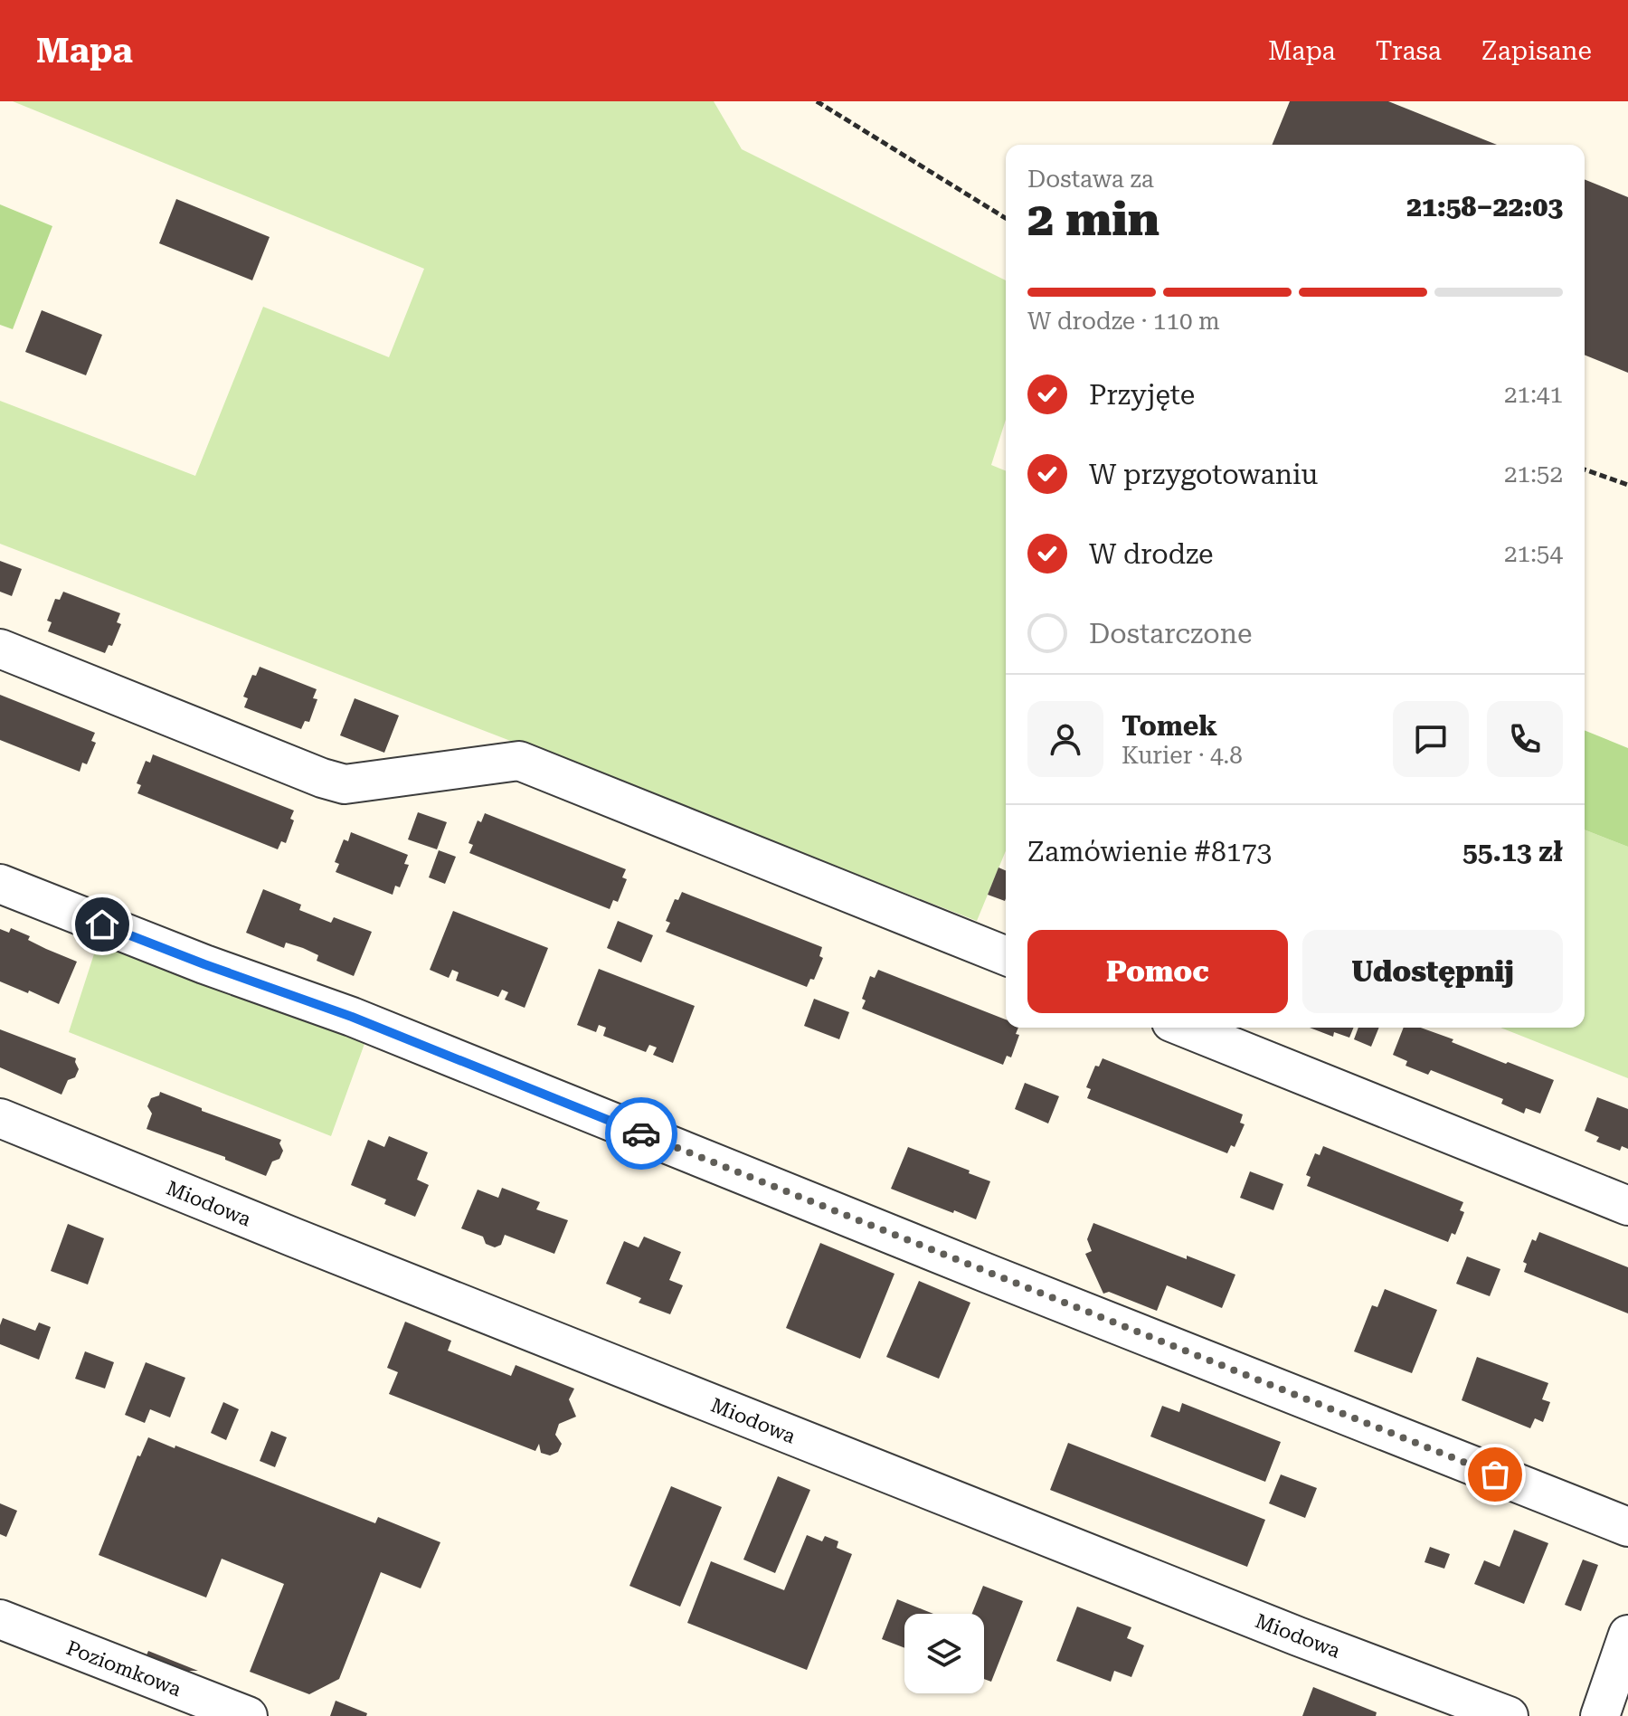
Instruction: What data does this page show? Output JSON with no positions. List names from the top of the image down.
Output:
{
  "streets": {
    "street": ["Miodowa", "Poziomkowa"]
  },
  "page": {
    "header": "Mapa",
    "nav": ["Mapa", "Trasa", "Zapisane"],
    "heading": ["2 min", "Dostawa za", "21:58–22:03"],
    "panel": [
      "Tomek",
      "Kurier · 4.8",
      "Zamówienie #8173",
      "55.13 zł"
    ],
    "bar": "W drodze · 110 m",
    "list": [
      ["Przyjęte", "21:41"],
      ["W przygotowaniu", "21:52"],
      ["W drodze", "21:54"],
      "Dostarczone"
    ],
    "buttons": ["Pomoc", "Udostępnij"]
  }
}
